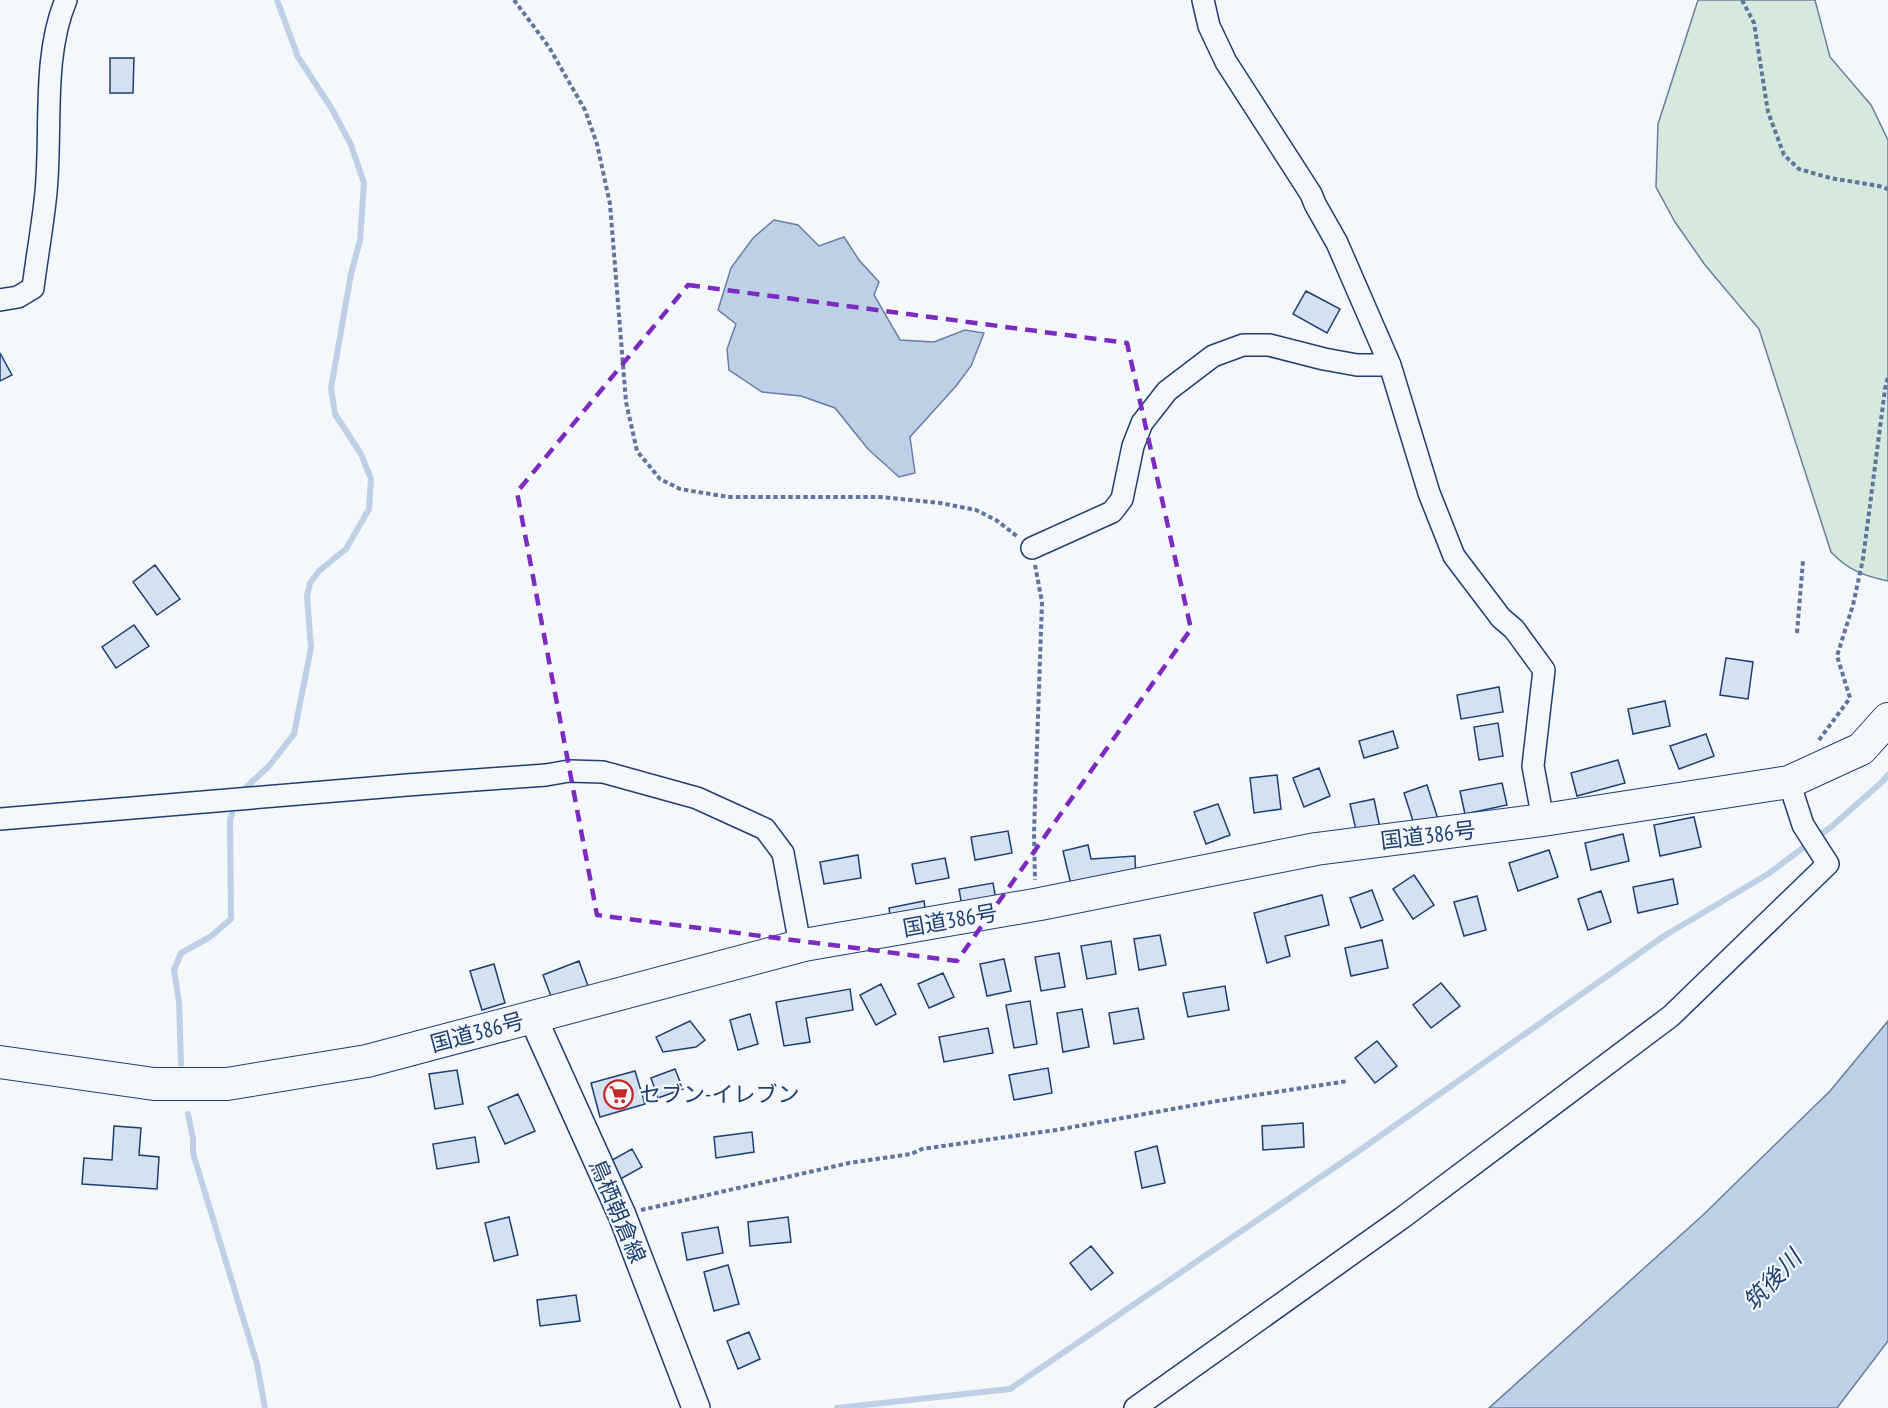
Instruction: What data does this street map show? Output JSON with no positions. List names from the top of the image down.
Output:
{
  "streets": {
    "highway": ["国道386号"],
    "main road": ["鳥栖朝倉線"]
  },
  "crossings": [
    ["国道386号", "鳥栖朝倉線"]
  ],
  "water": ["筑後川"],
  "places": {
    "supermarket": ["セブン-イレブン"]
  }
}
